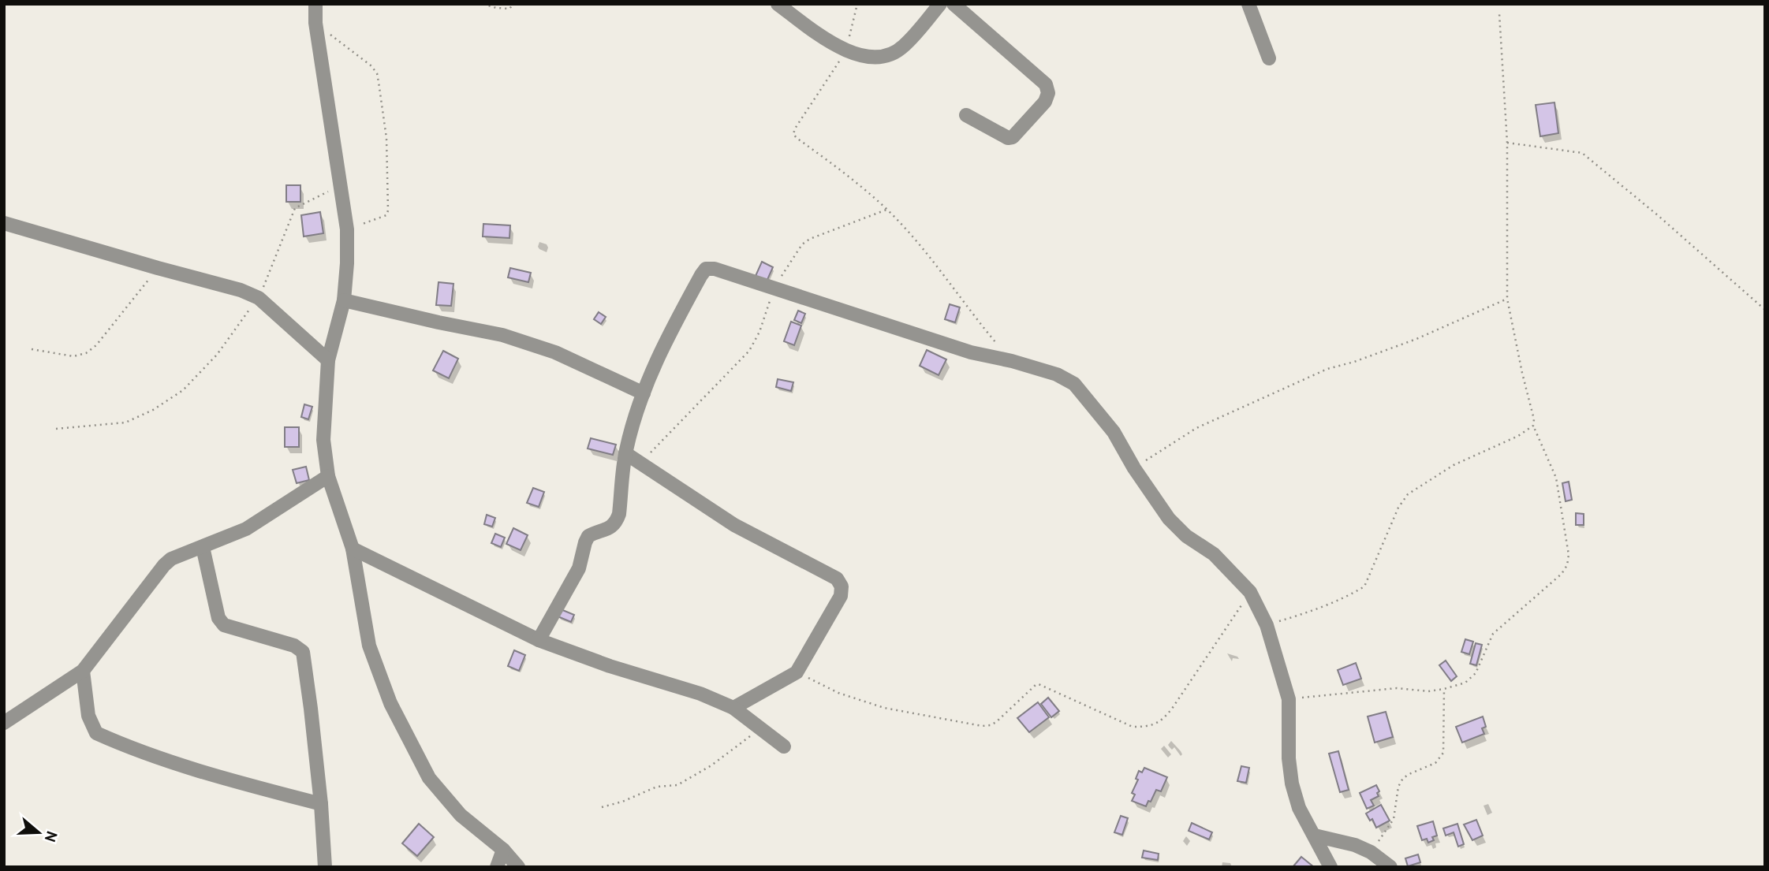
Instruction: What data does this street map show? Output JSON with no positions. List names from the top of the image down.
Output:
{
  "north": "right"
}
